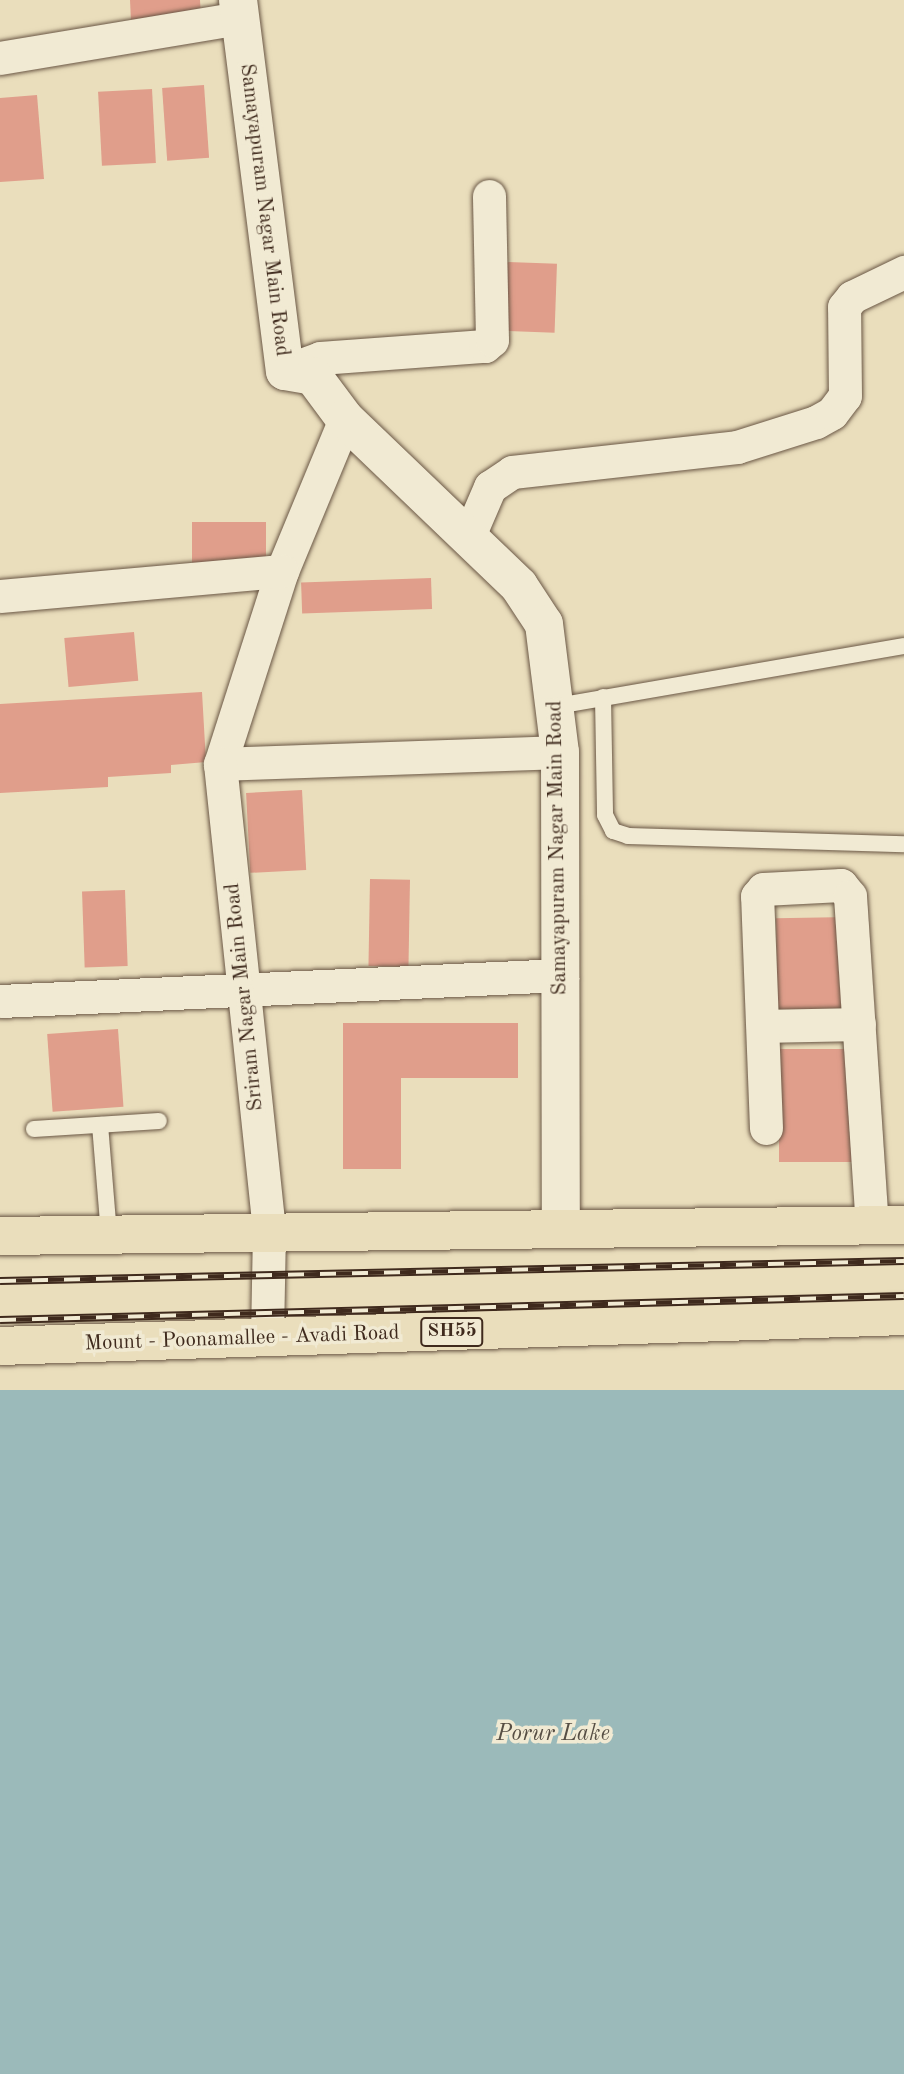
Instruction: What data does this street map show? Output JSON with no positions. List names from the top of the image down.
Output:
{
  "streets": {
    "main road": ["SH55", "Mount - Poonamallee - Avadi Road"],
    "street": ["Samayapuram Nagar Main Road", "Sriram Nagar Main Road"]
  },
  "crossings": [
    ["Sriram Nagar Main Road", "Mount - Poonamallee - Avadi Road"]
  ],
  "water": ["Porur Lake"]
}
